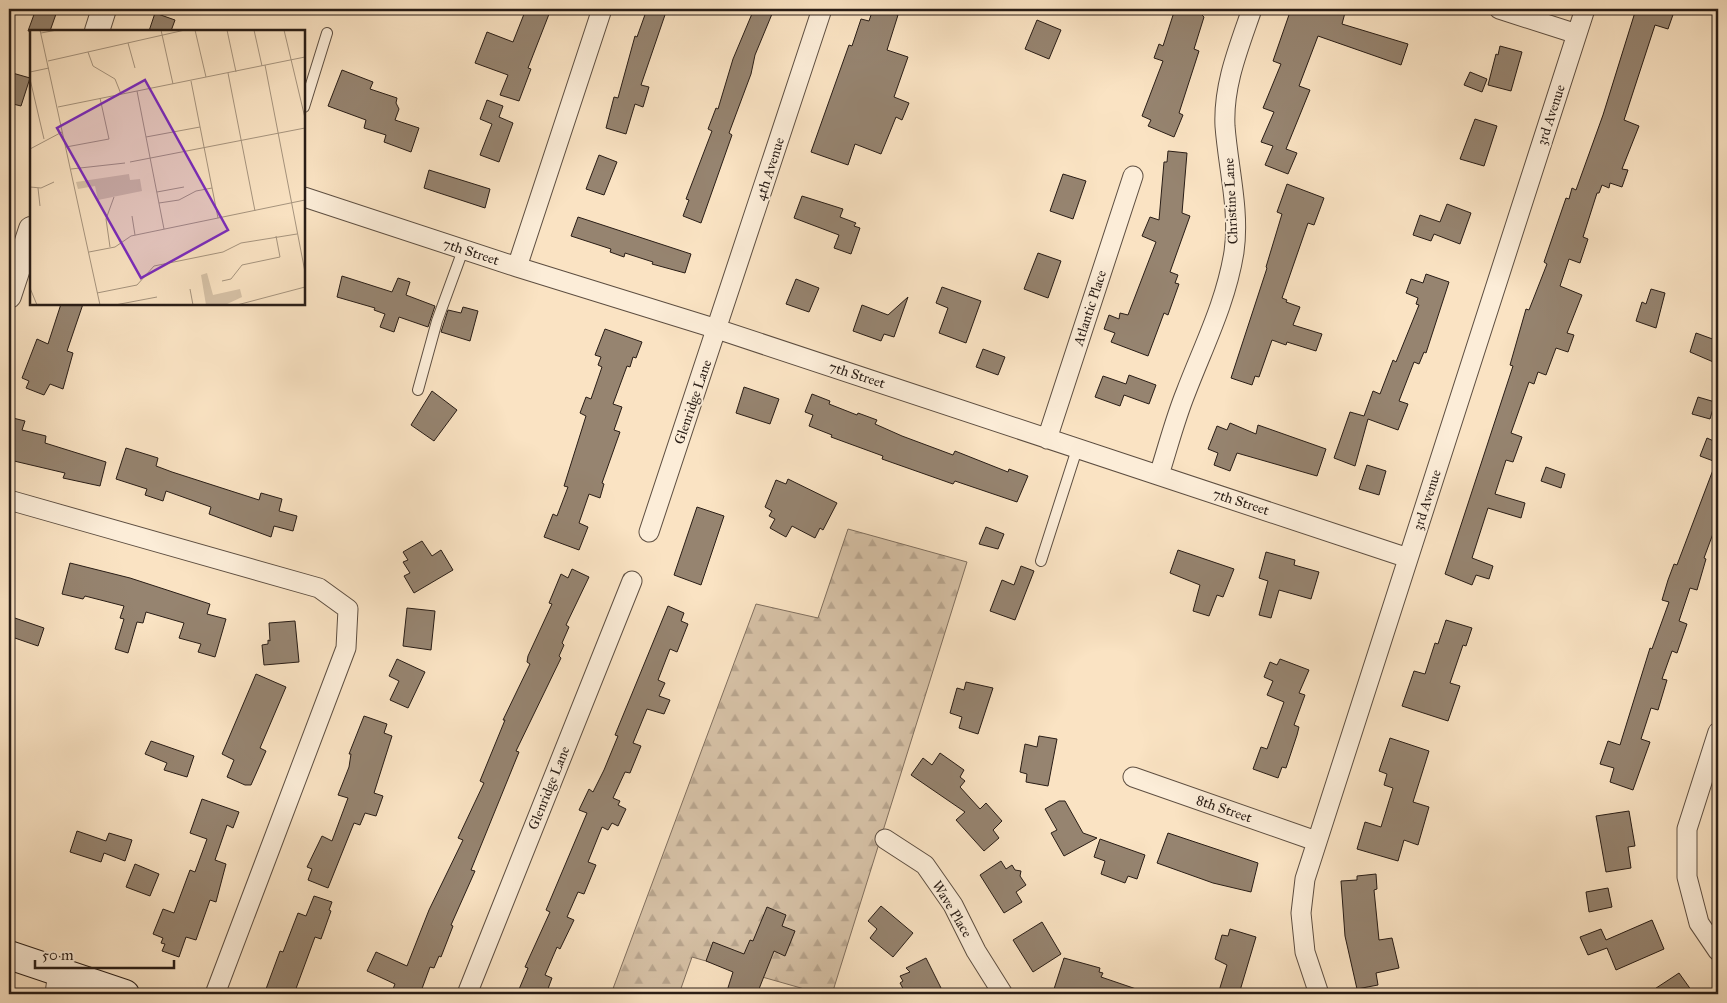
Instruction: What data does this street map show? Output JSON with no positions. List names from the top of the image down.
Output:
{
  "streets": {
    "street": [
      "3rd Avenue",
      "4th Avenue",
      "Christine Lane",
      "7th Street",
      "Atlantic Place",
      "Glenridge Lane",
      "8th Street",
      "Wave Place"
    ]
  },
  "crossings": [
    ["3rd Avenue", "7th Street"],
    ["3rd Avenue", "8th Street"],
    ["4th Avenue", "7th Street"],
    ["4th Avenue", "Glenridge Lane"],
    ["Christine Lane", "7th Street"],
    ["7th Street", "Atlantic Place"],
    ["7th Street", "Glenridge Lane"]
  ],
  "scale_bar": "50 m"
}
